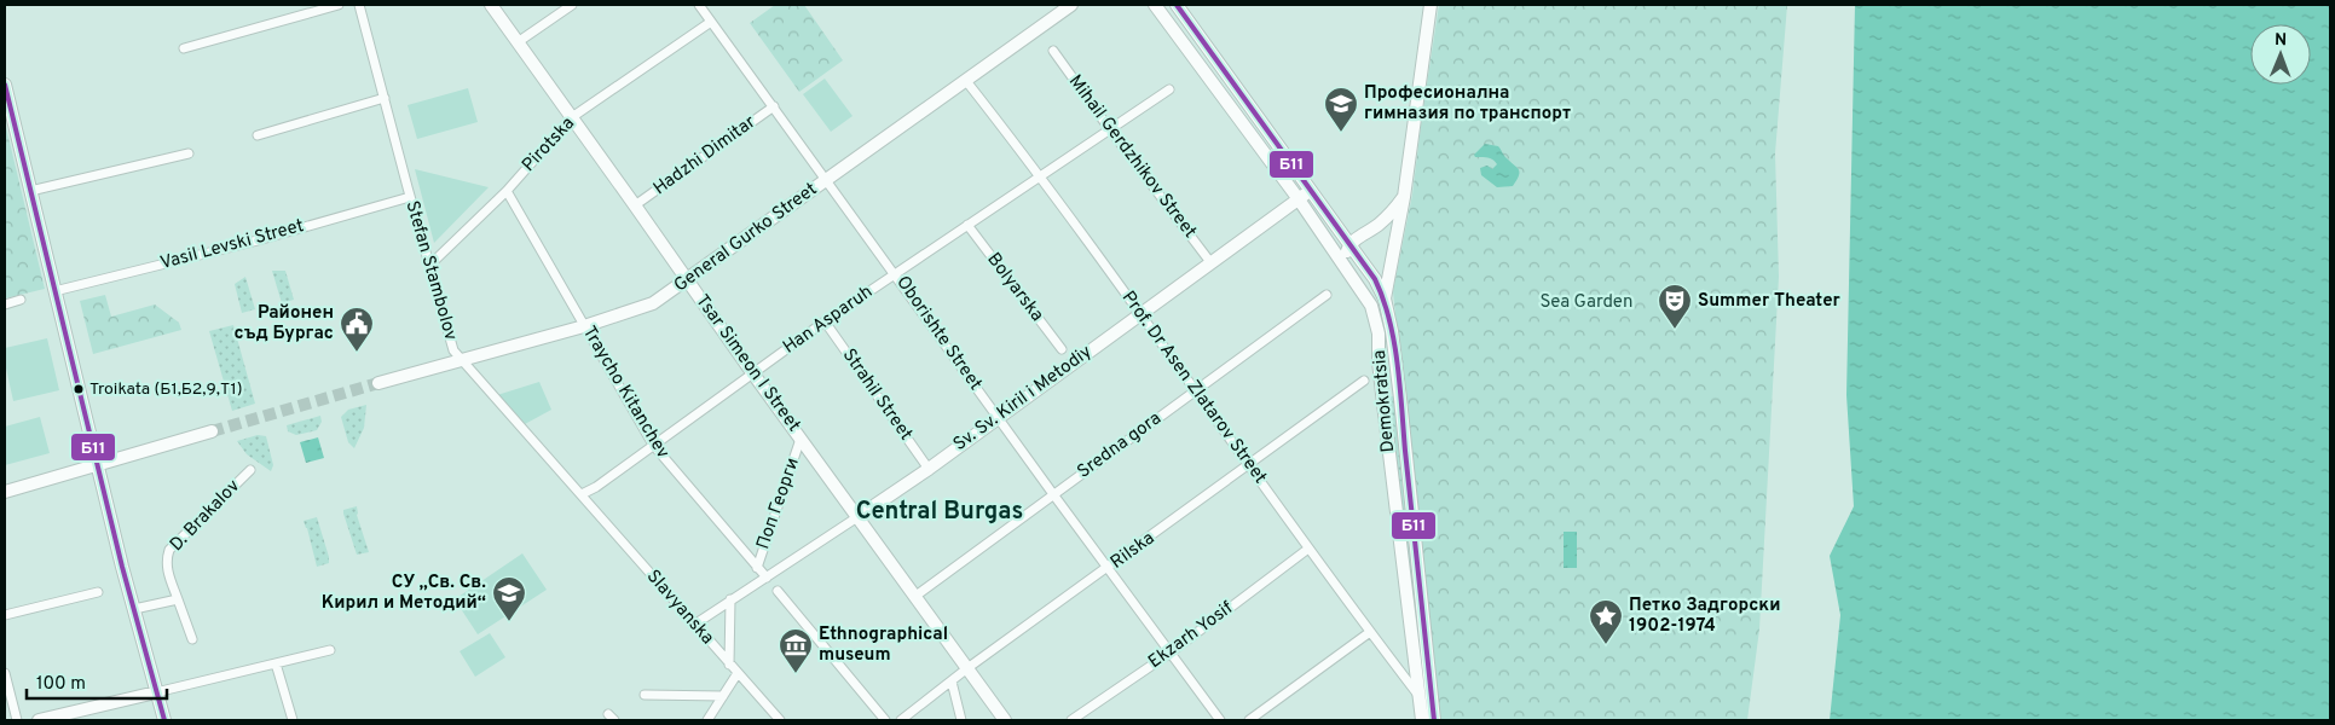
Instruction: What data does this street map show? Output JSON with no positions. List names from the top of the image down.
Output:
{
  "streets": {
    "main road": [
      "General Gurko Street",
      "Tsar Simeon I Street",
      "Sv. Sv. Kiril i Metodiy",
      "Demokratsia"
    ],
    "street": [
      "Pirotska",
      "Hadzhi Dimitar",
      "Mihail Gerdzhikov Street",
      "Vasil Levski Street",
      "Stefan Stambolov",
      "Bolyarska",
      "Han Asparuh",
      "Oborishte Street",
      "Prof. Dr Asen Zlatarov Street",
      "Traycho Kitanchev",
      "Strahil Street",
      "Sredna gora",
      "Поп Георги",
      "D. Brakalov",
      "Rilska",
      "Slavyanska",
      "Ekzarh Yosif"
    ]
  },
  "crossings": [
    ["Pirotska", "Stefan Stambolov"],
    ["Pirotska", "Oborishte Street"],
    ["Pirotska", "Tsar Simeon I Street"],
    ["Pirotska", "Traycho Kitanchev"],
    ["Hadzhi Dimitar", "Oborishte Street"],
    ["Hadzhi Dimitar", "Tsar Simeon I Street"],
    ["Mihail Gerdzhikov Street", "Han Asparuh"],
    ["Mihail Gerdzhikov Street", "Sv. Sv. Kiril i Metodiy"],
    ["General Gurko Street", "Stefan Stambolov"],
    ["General Gurko Street", "Oborishte Street"],
    ["General Gurko Street", "Tsar Simeon I Street"],
    ["General Gurko Street", "Prof. Dr Asen Zlatarov Street"],
    ["General Gurko Street", "Traycho Kitanchev"],
    ["Vasil Levski Street", "Stefan Stambolov"],
    ["Stefan Stambolov", "Han Asparuh"],
    ["Stefan Stambolov", "Slavyanska"],
    ["Bolyarska", "Han Asparuh"],
    ["Han Asparuh", "Oborishte Street"],
    ["Han Asparuh", "Tsar Simeon I Street"],
    ["Han Asparuh", "Prof. Dr Asen Zlatarov Street"],
    ["Han Asparuh", "Traycho Kitanchev"],
    ["Han Asparuh", "Strahil Street"],
    ["Han Asparuh", "Slavyanska"],
    ["Oborishte Street", "Sv. Sv. Kiril i Metodiy"],
    ["Oborishte Street", "Sredna gora"],
    ["Oborishte Street", "Rilska"],
    ["Oborishte Street", "Ekzarh Yosif"],
    ["Tsar Simeon I Street", "Sv. Sv. Kiril i Metodiy"],
    ["Tsar Simeon I Street", "Sredna gora"],
    ["Tsar Simeon I Street", "Поп Георги"],
    ["Tsar Simeon I Street", "Rilska"],
    ["Prof. Dr Asen Zlatarov Street", "Sv. Sv. Kiril i Metodiy"],
    ["Prof. Dr Asen Zlatarov Street", "Demokratsia"],
    ["Prof. Dr Asen Zlatarov Street", "Sredna gora"],
    ["Prof. Dr Asen Zlatarov Street", "Rilska"],
    ["Prof. Dr Asen Zlatarov Street", "Ekzarh Yosif"],
    ["Traycho Kitanchev", "Sv. Sv. Kiril i Metodiy"],
    ["Traycho Kitanchev", "Поп Георги"],
    ["Strahil Street", "Sv. Sv. Kiril i Metodiy"],
    ["Sv. Sv. Kiril i Metodiy", "Demokratsia"],
    ["Sv. Sv. Kiril i Metodiy", "Slavyanska"]
  ],
  "districts": ["Central Burgas"],
  "parks": ["Sea Garden"],
  "places": {
    "school or university": ["Професионална гимназия по транспорт", "СУ „Св. Св. Кирил и Методий“"],
    "theatre": ["Summer Theater"],
    "public building": ["Районен съд Бургас"],
    "other": ["Troikata (Б1,Б2,9,T1)"],
    "place": ["Петко Задгорски 1902-1974"],
    "museum": ["Ethnographical museum"]
  },
  "lines": ["transit line Б11"],
  "scale_bar": "100 m",
  "north": "top"
}
